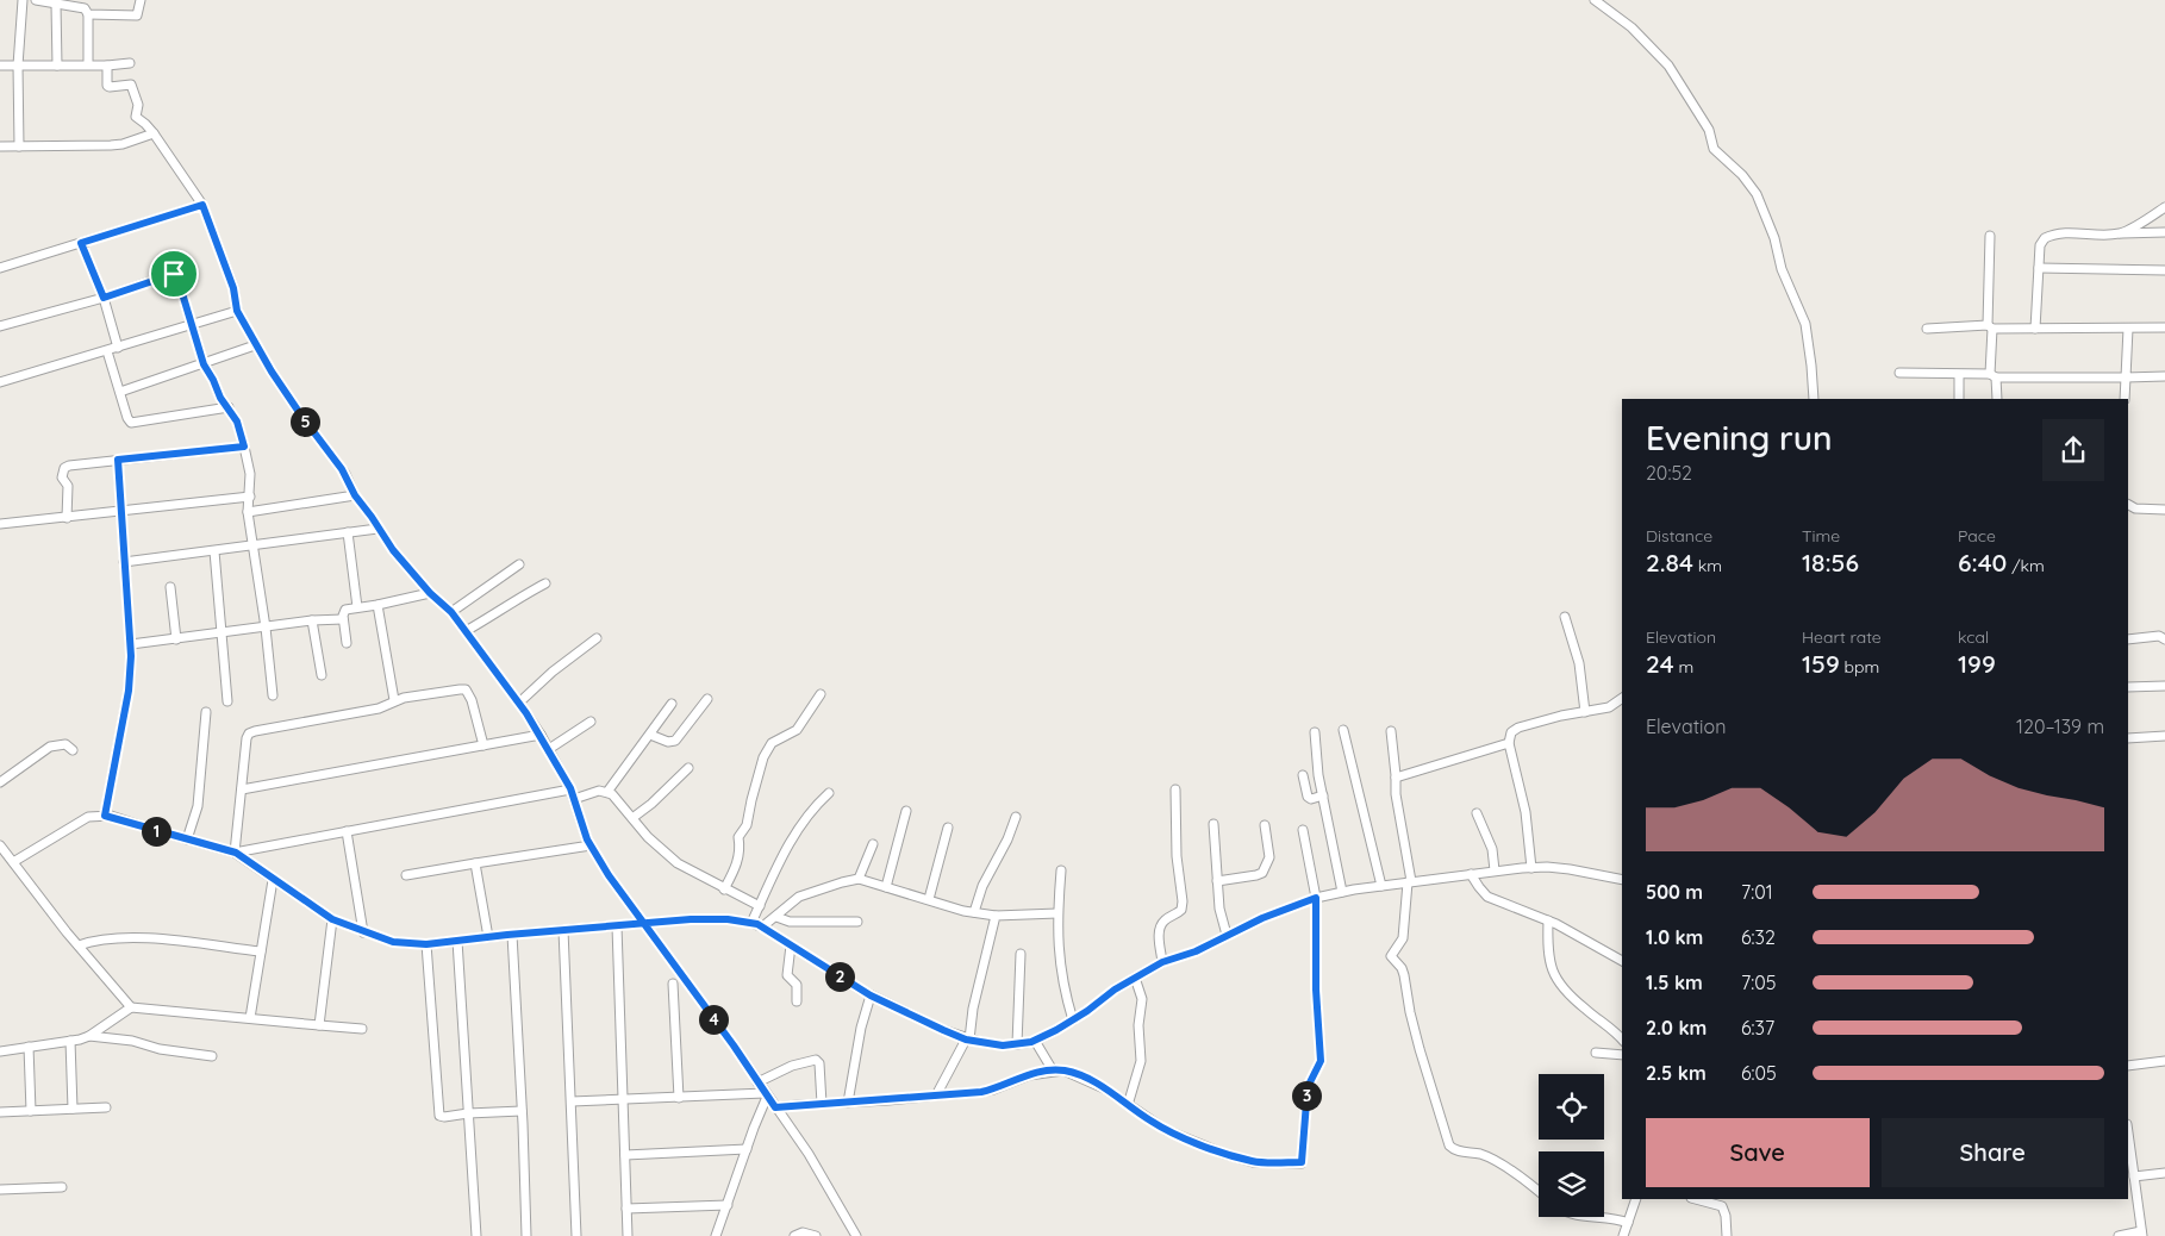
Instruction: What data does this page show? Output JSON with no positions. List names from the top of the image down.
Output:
{
  "page": {
    "heading": ["Evening run", "20:52"],
    "pins": [
      "5",
      "1",
      "2",
      "4",
      "3"
    ],
    "stats": [
      ["Distance", "2.84 km"],
      ["Time", "18:56"],
      ["Pace", "6:40 /km"],
      ["Elevation", "24 m"],
      ["Heart rate", "159 bpm"],
      ["kcal", "199"]
    ],
    "chart": ["Elevation", "120–139 m"],
    "list": [
      {
        "name": "500 m",
        "note": "7:01"
      },
      {
        "name": "1.0 km",
        "note": "6:32"
      },
      {
        "name": "1.5 km",
        "note": "7:05"
      },
      {
        "name": "2.0 km",
        "note": "6:37"
      },
      {
        "name": "2.5 km",
        "note": "6:05"
      }
    ],
    "buttons": ["Save", "Share"]
  }
}
